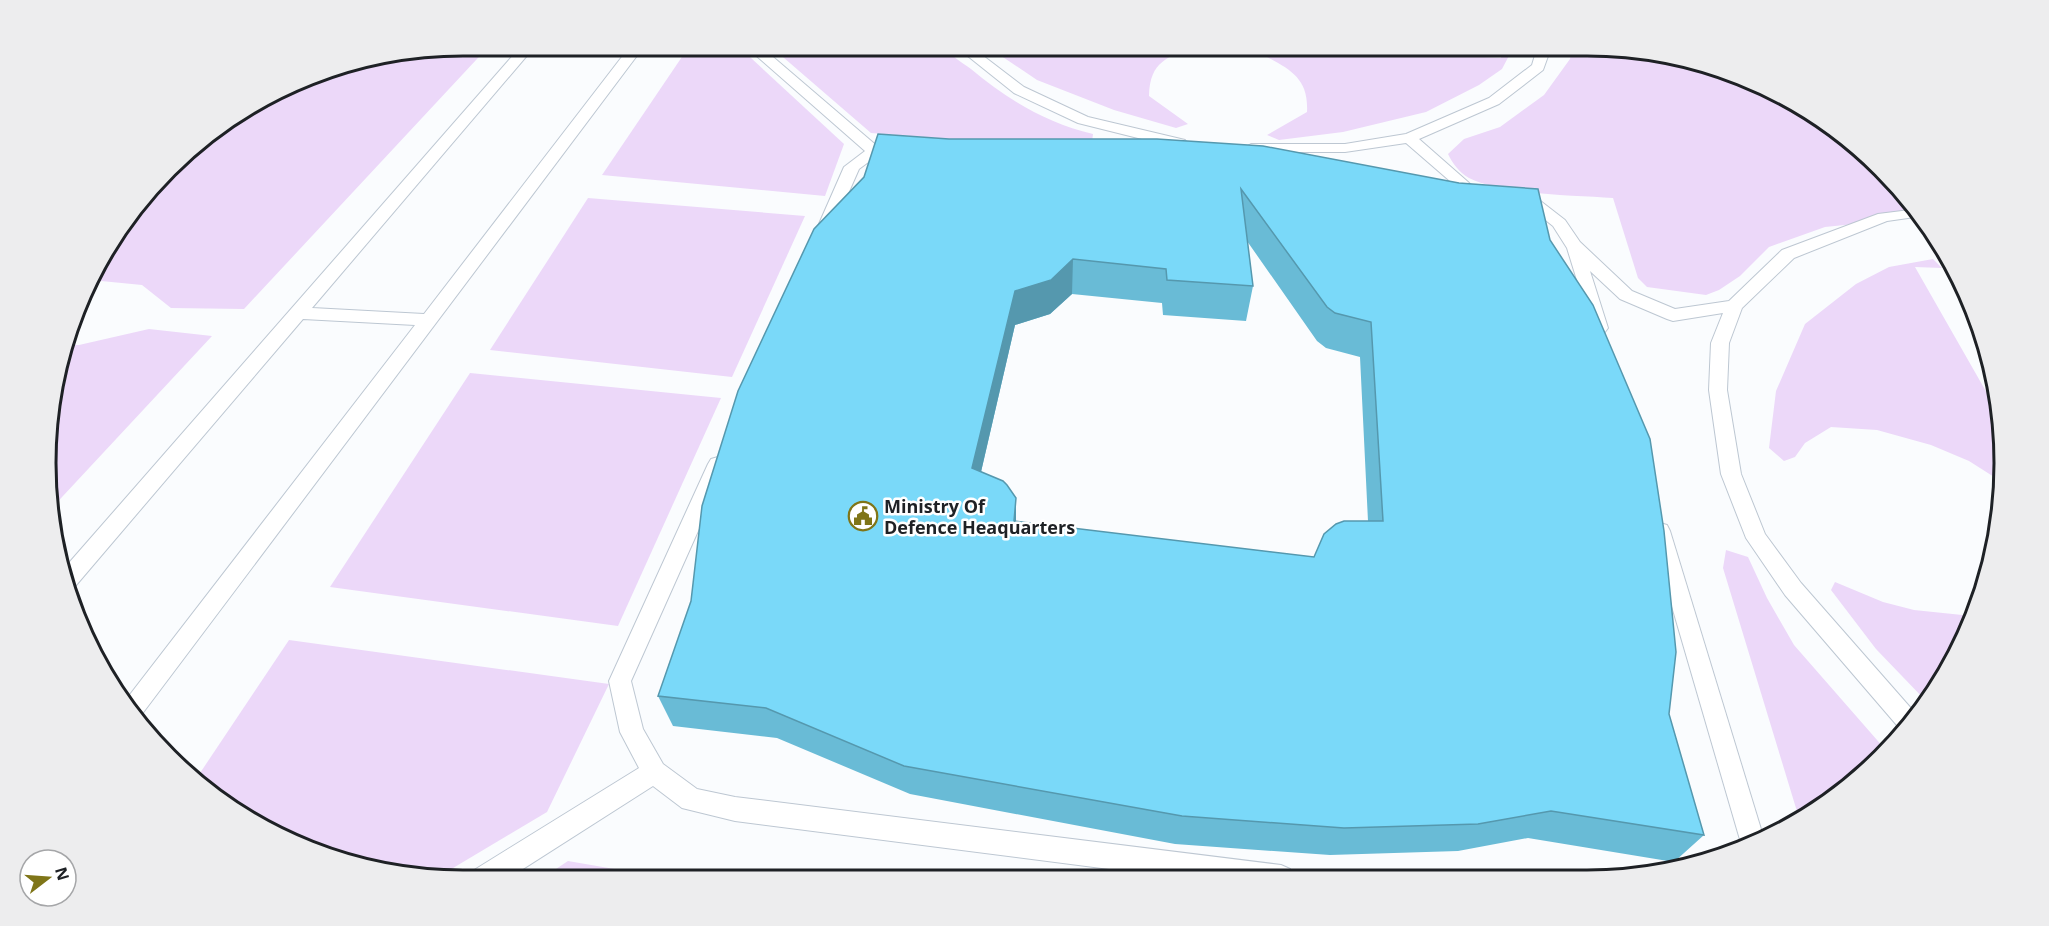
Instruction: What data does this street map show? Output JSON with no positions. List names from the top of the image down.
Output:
{
  "places": {
    "public building": ["Ministry Of Defence Heaquarters"]
  },
  "north": "right"
}
